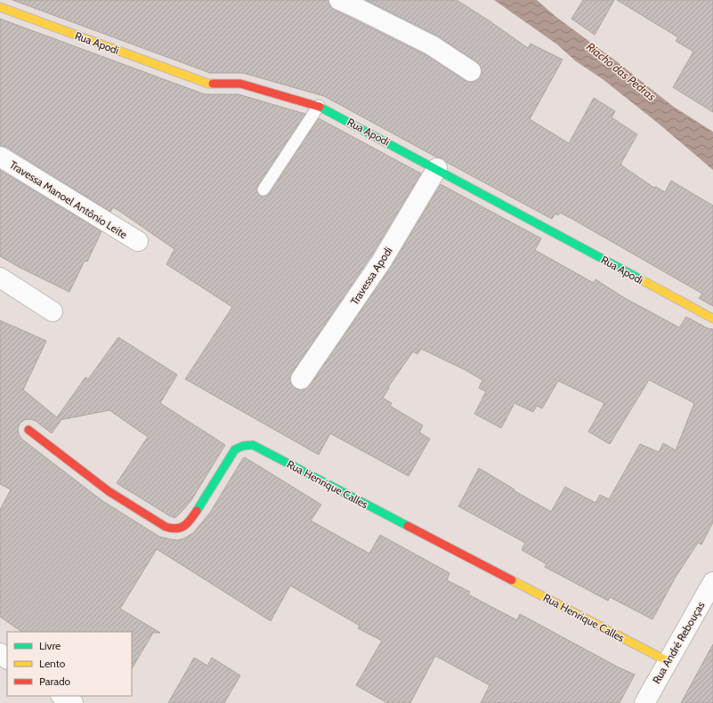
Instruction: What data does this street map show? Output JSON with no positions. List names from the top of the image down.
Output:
{
  "streets": {
    "street": [
      "Rua Apodi",
      "Travessa Manoel Antônio Leite",
      "Travessa Apodi",
      "Rua Henrique Calles",
      "Rua André Rebouças"
    ]
  },
  "crossings": [
    ["Rua Apodi", "Travessa Apodi"],
    ["Rua Henrique Calles", "Rua André Rebouças"]
  ],
  "water": ["Riacho das Pedras"],
  "legend": ["Livre", "Lento", "Parado"]
}
